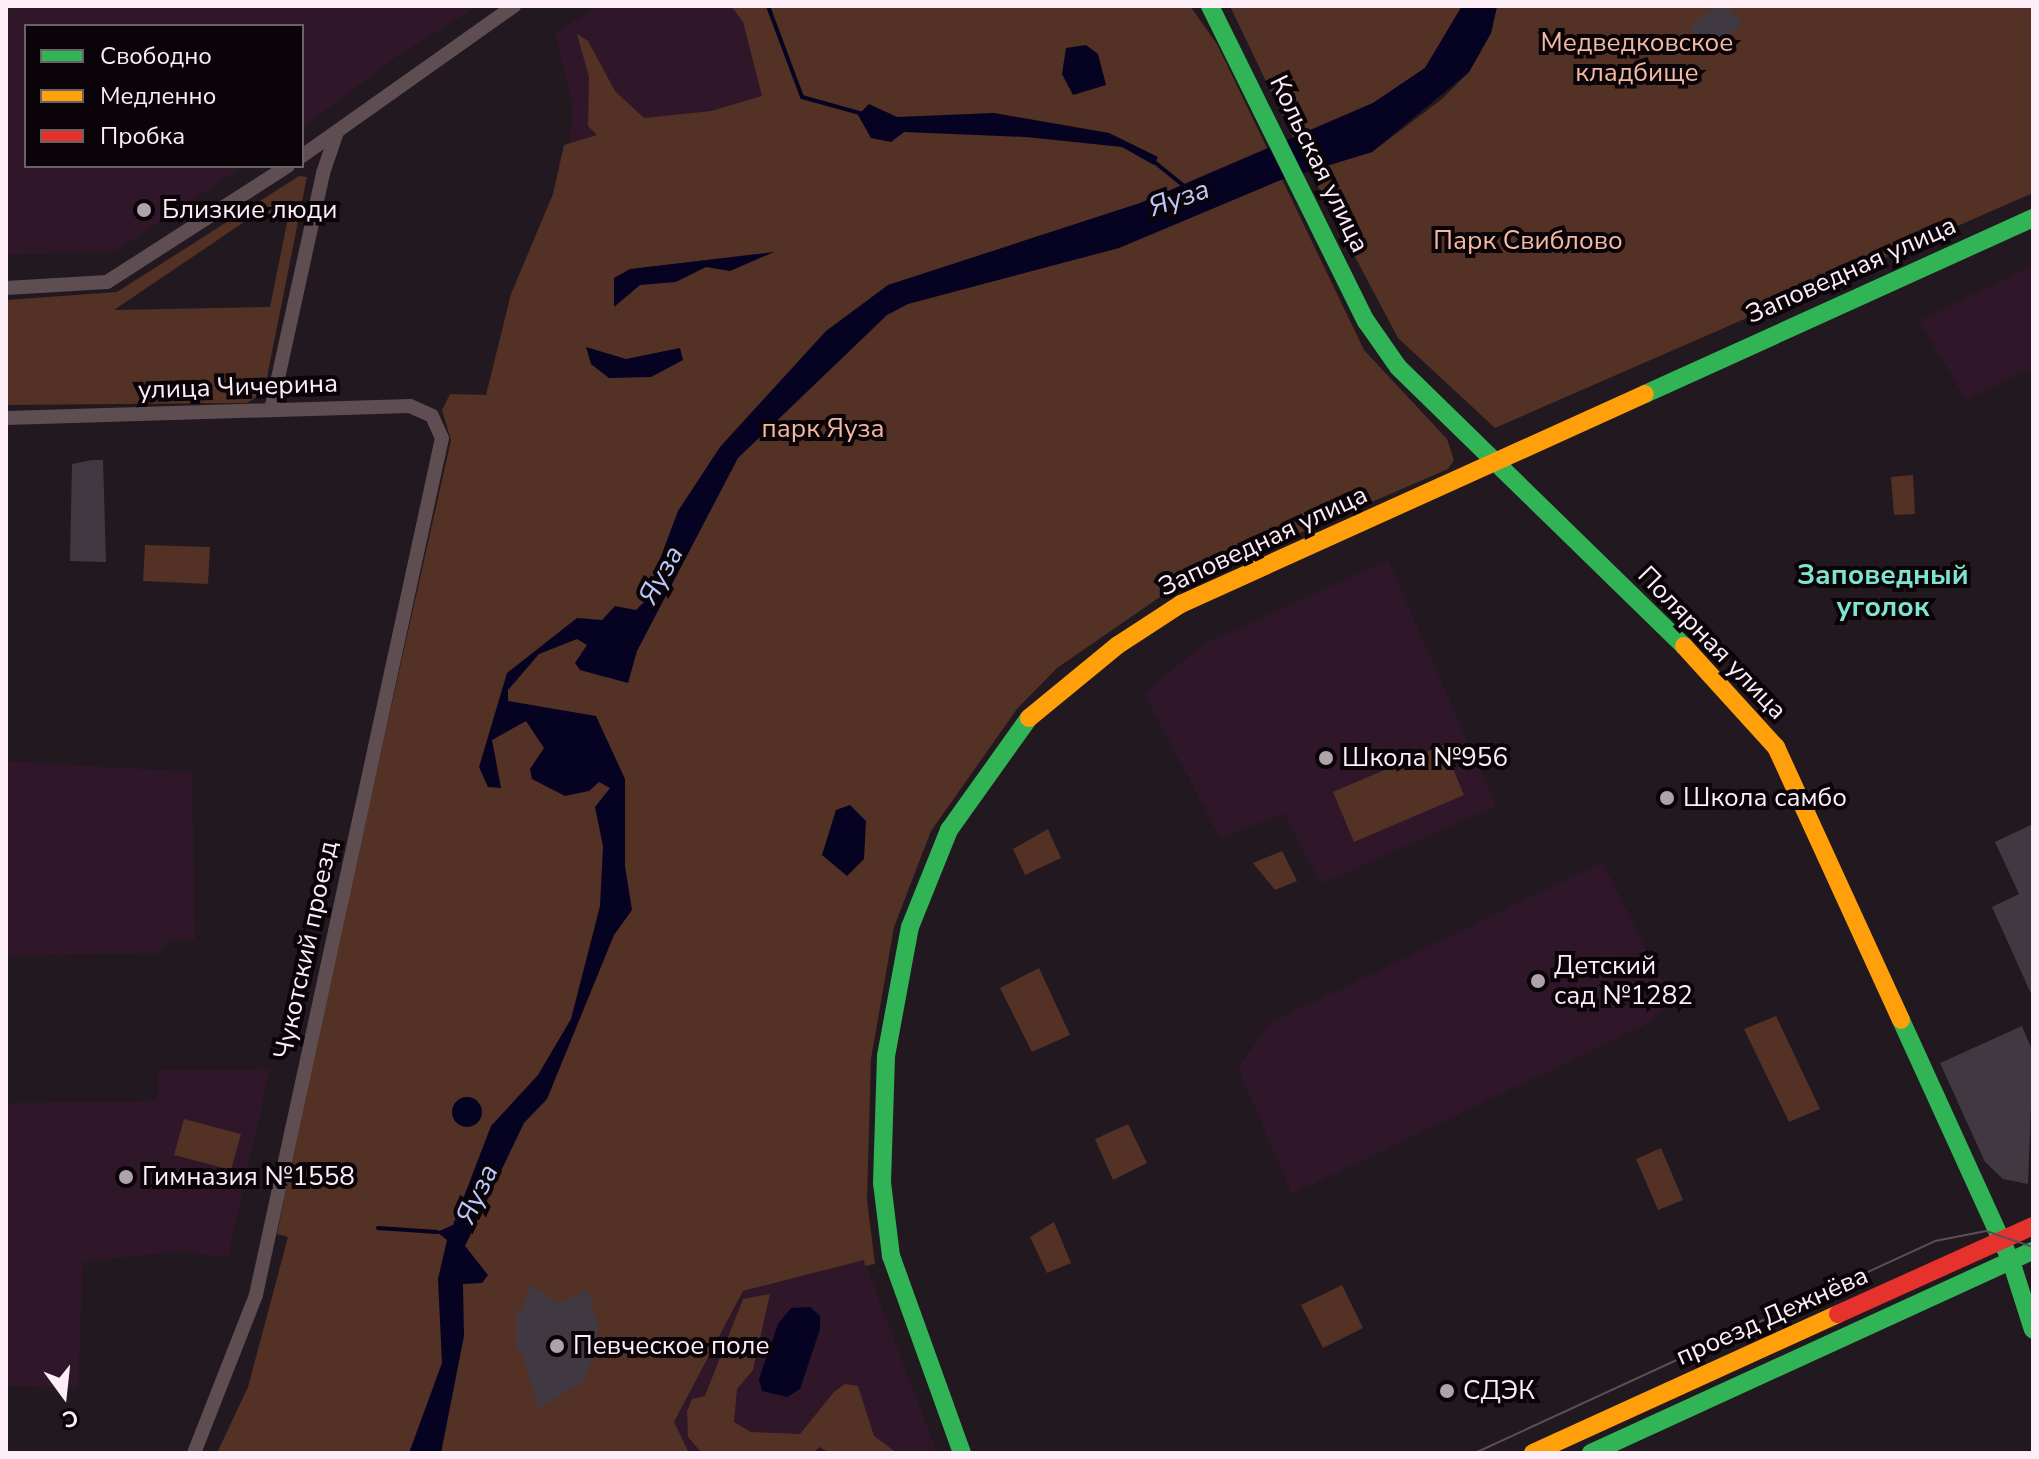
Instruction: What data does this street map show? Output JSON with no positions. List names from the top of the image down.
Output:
{
  "streets": {
    "main road": [
      "Кольская улица",
      "Заповедная улица",
      "Полярная улица",
      "проезд Дежнёва"
    ],
    "street": ["улица Чичерина", "Чукотский проезд"]
  },
  "crossings": [
    ["Кольская улица", "Полярная улица"],
    ["Заповедная улица", "Полярная улица"],
    ["улица Чичерина", "Чукотский проезд"],
    ["Полярная улица", "проезд Дежнёва"]
  ],
  "districts": ["Заповедный уголок"],
  "water": ["Яуза"],
  "parks": ["Медведковское кладбище", "Парк Свиблово", "парк Яуза"],
  "places": [
    "Близкие люди",
    "Школа №956",
    "Школа самбо",
    "Детский сад №1282",
    "Гимназия №1558",
    "Певческое поле",
    "СДЭК"
  ],
  "legend": ["Свободно", "Медленно", "Пробка"],
  "north": "bottom"
}
